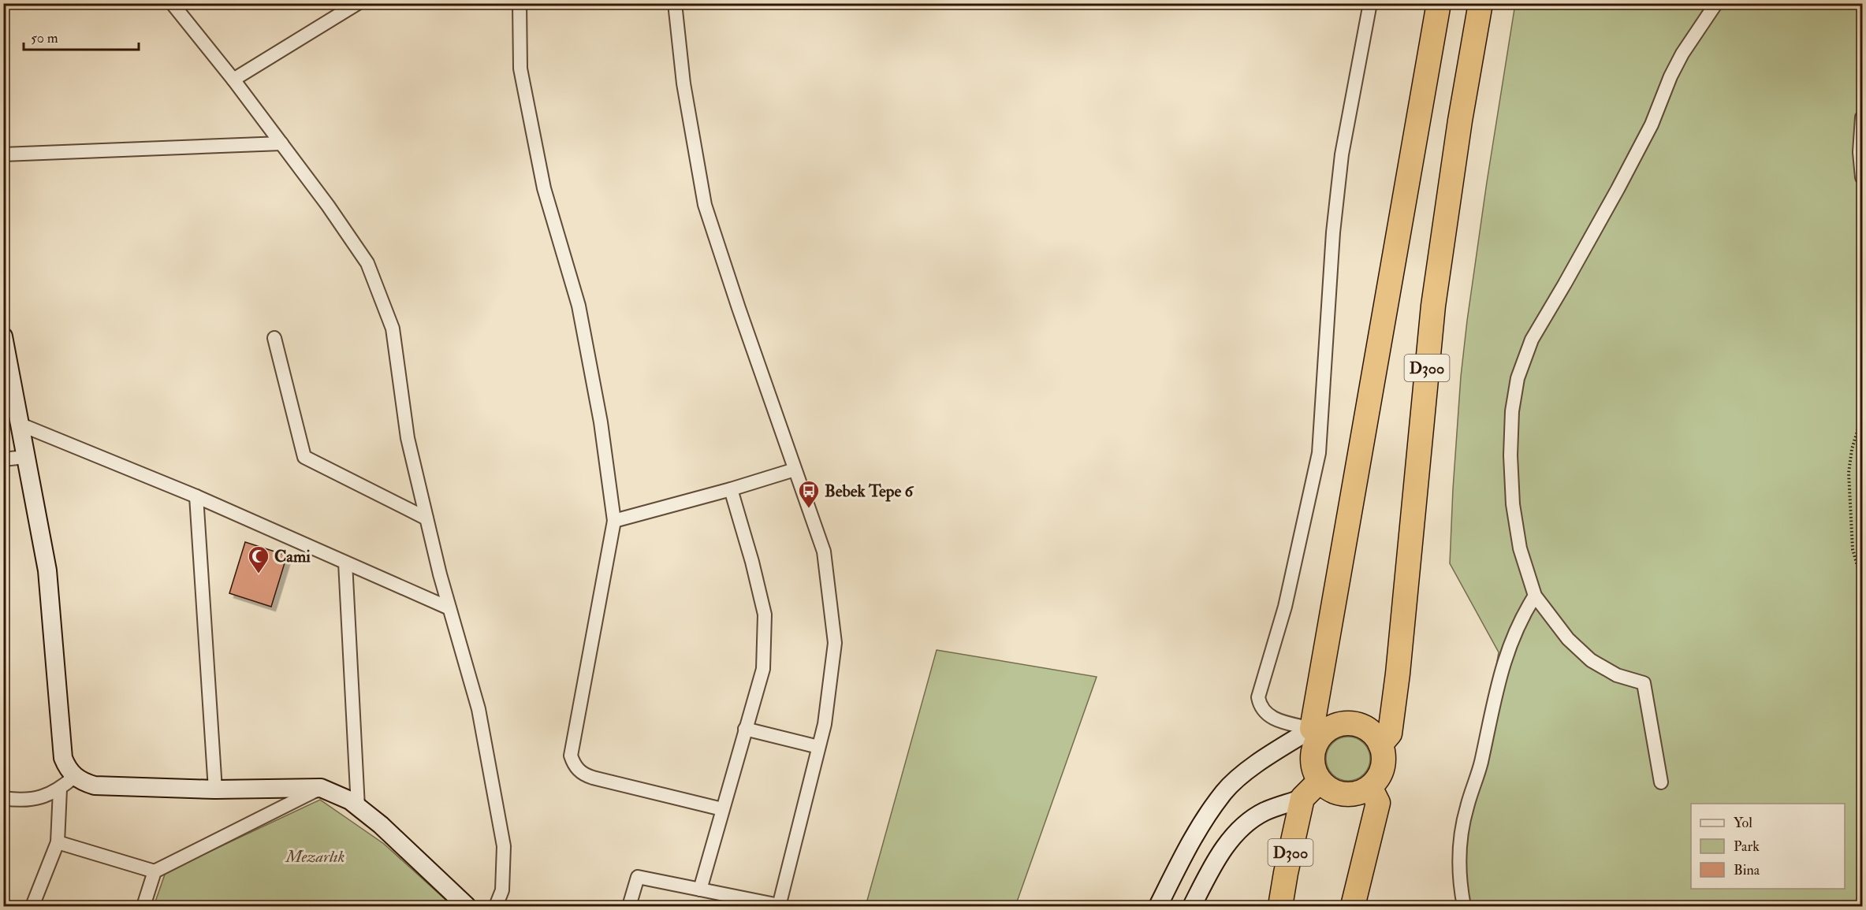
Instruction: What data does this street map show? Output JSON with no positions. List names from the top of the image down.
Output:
{
  "streets": {
    "highway": ["D300"]
  },
  "parks": ["Mezarlık"],
  "places": {
    "bus stop": ["Bebek Tepe 6"],
    "mosque": ["Cami"]
  },
  "legend": ["Yol", "Park", "Bina"],
  "scale_bar": "50 m"
}
